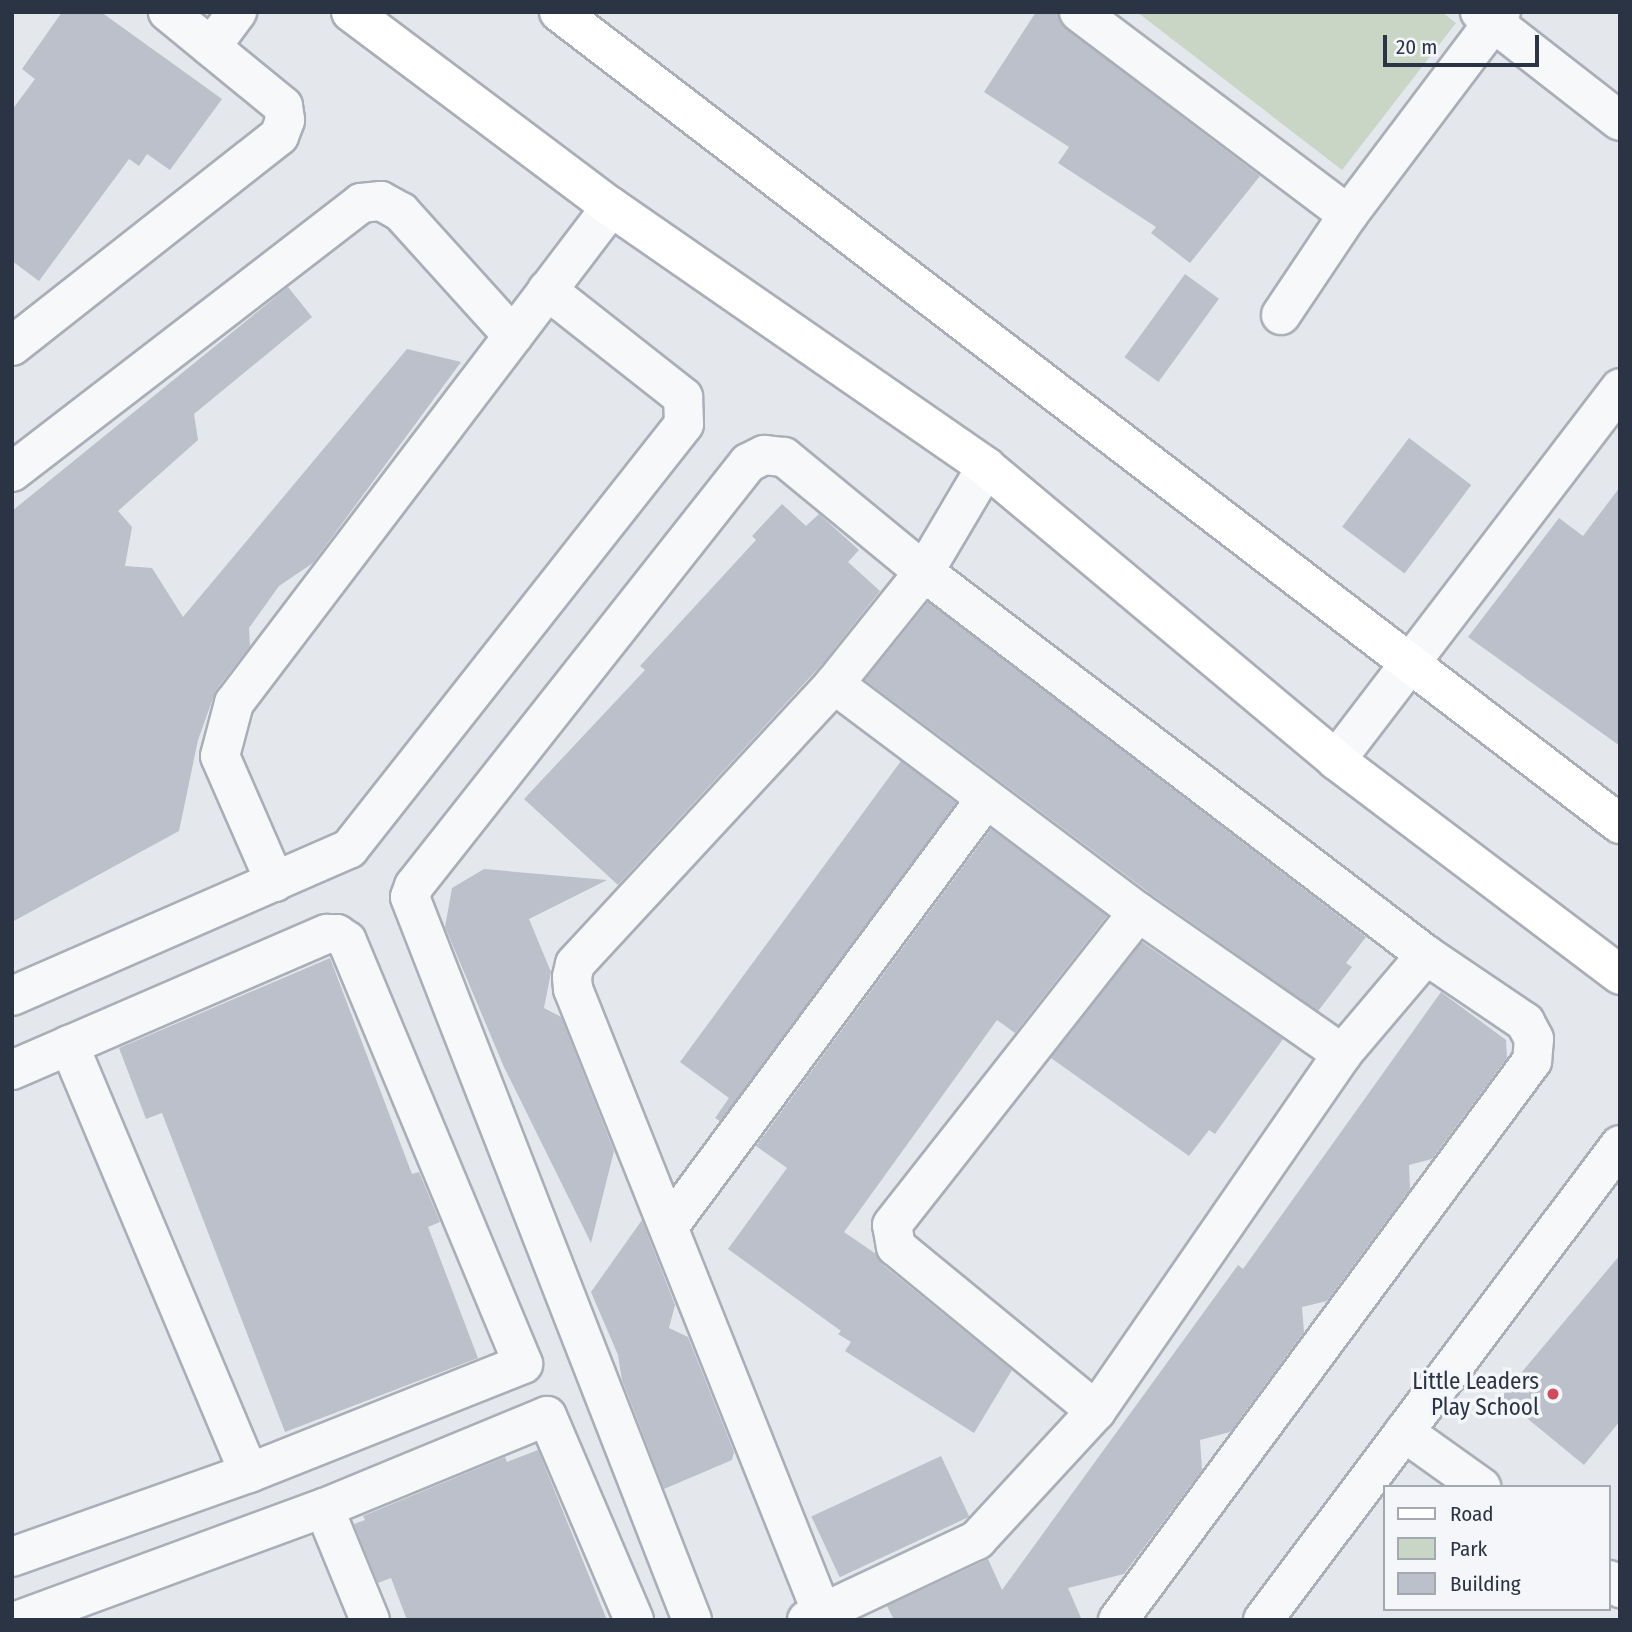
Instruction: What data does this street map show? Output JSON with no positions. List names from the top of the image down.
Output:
{
  "places": ["Little Leaders Play School"],
  "legend": ["Road", "Park", "Building"],
  "scale_bar": "20 m"
}
